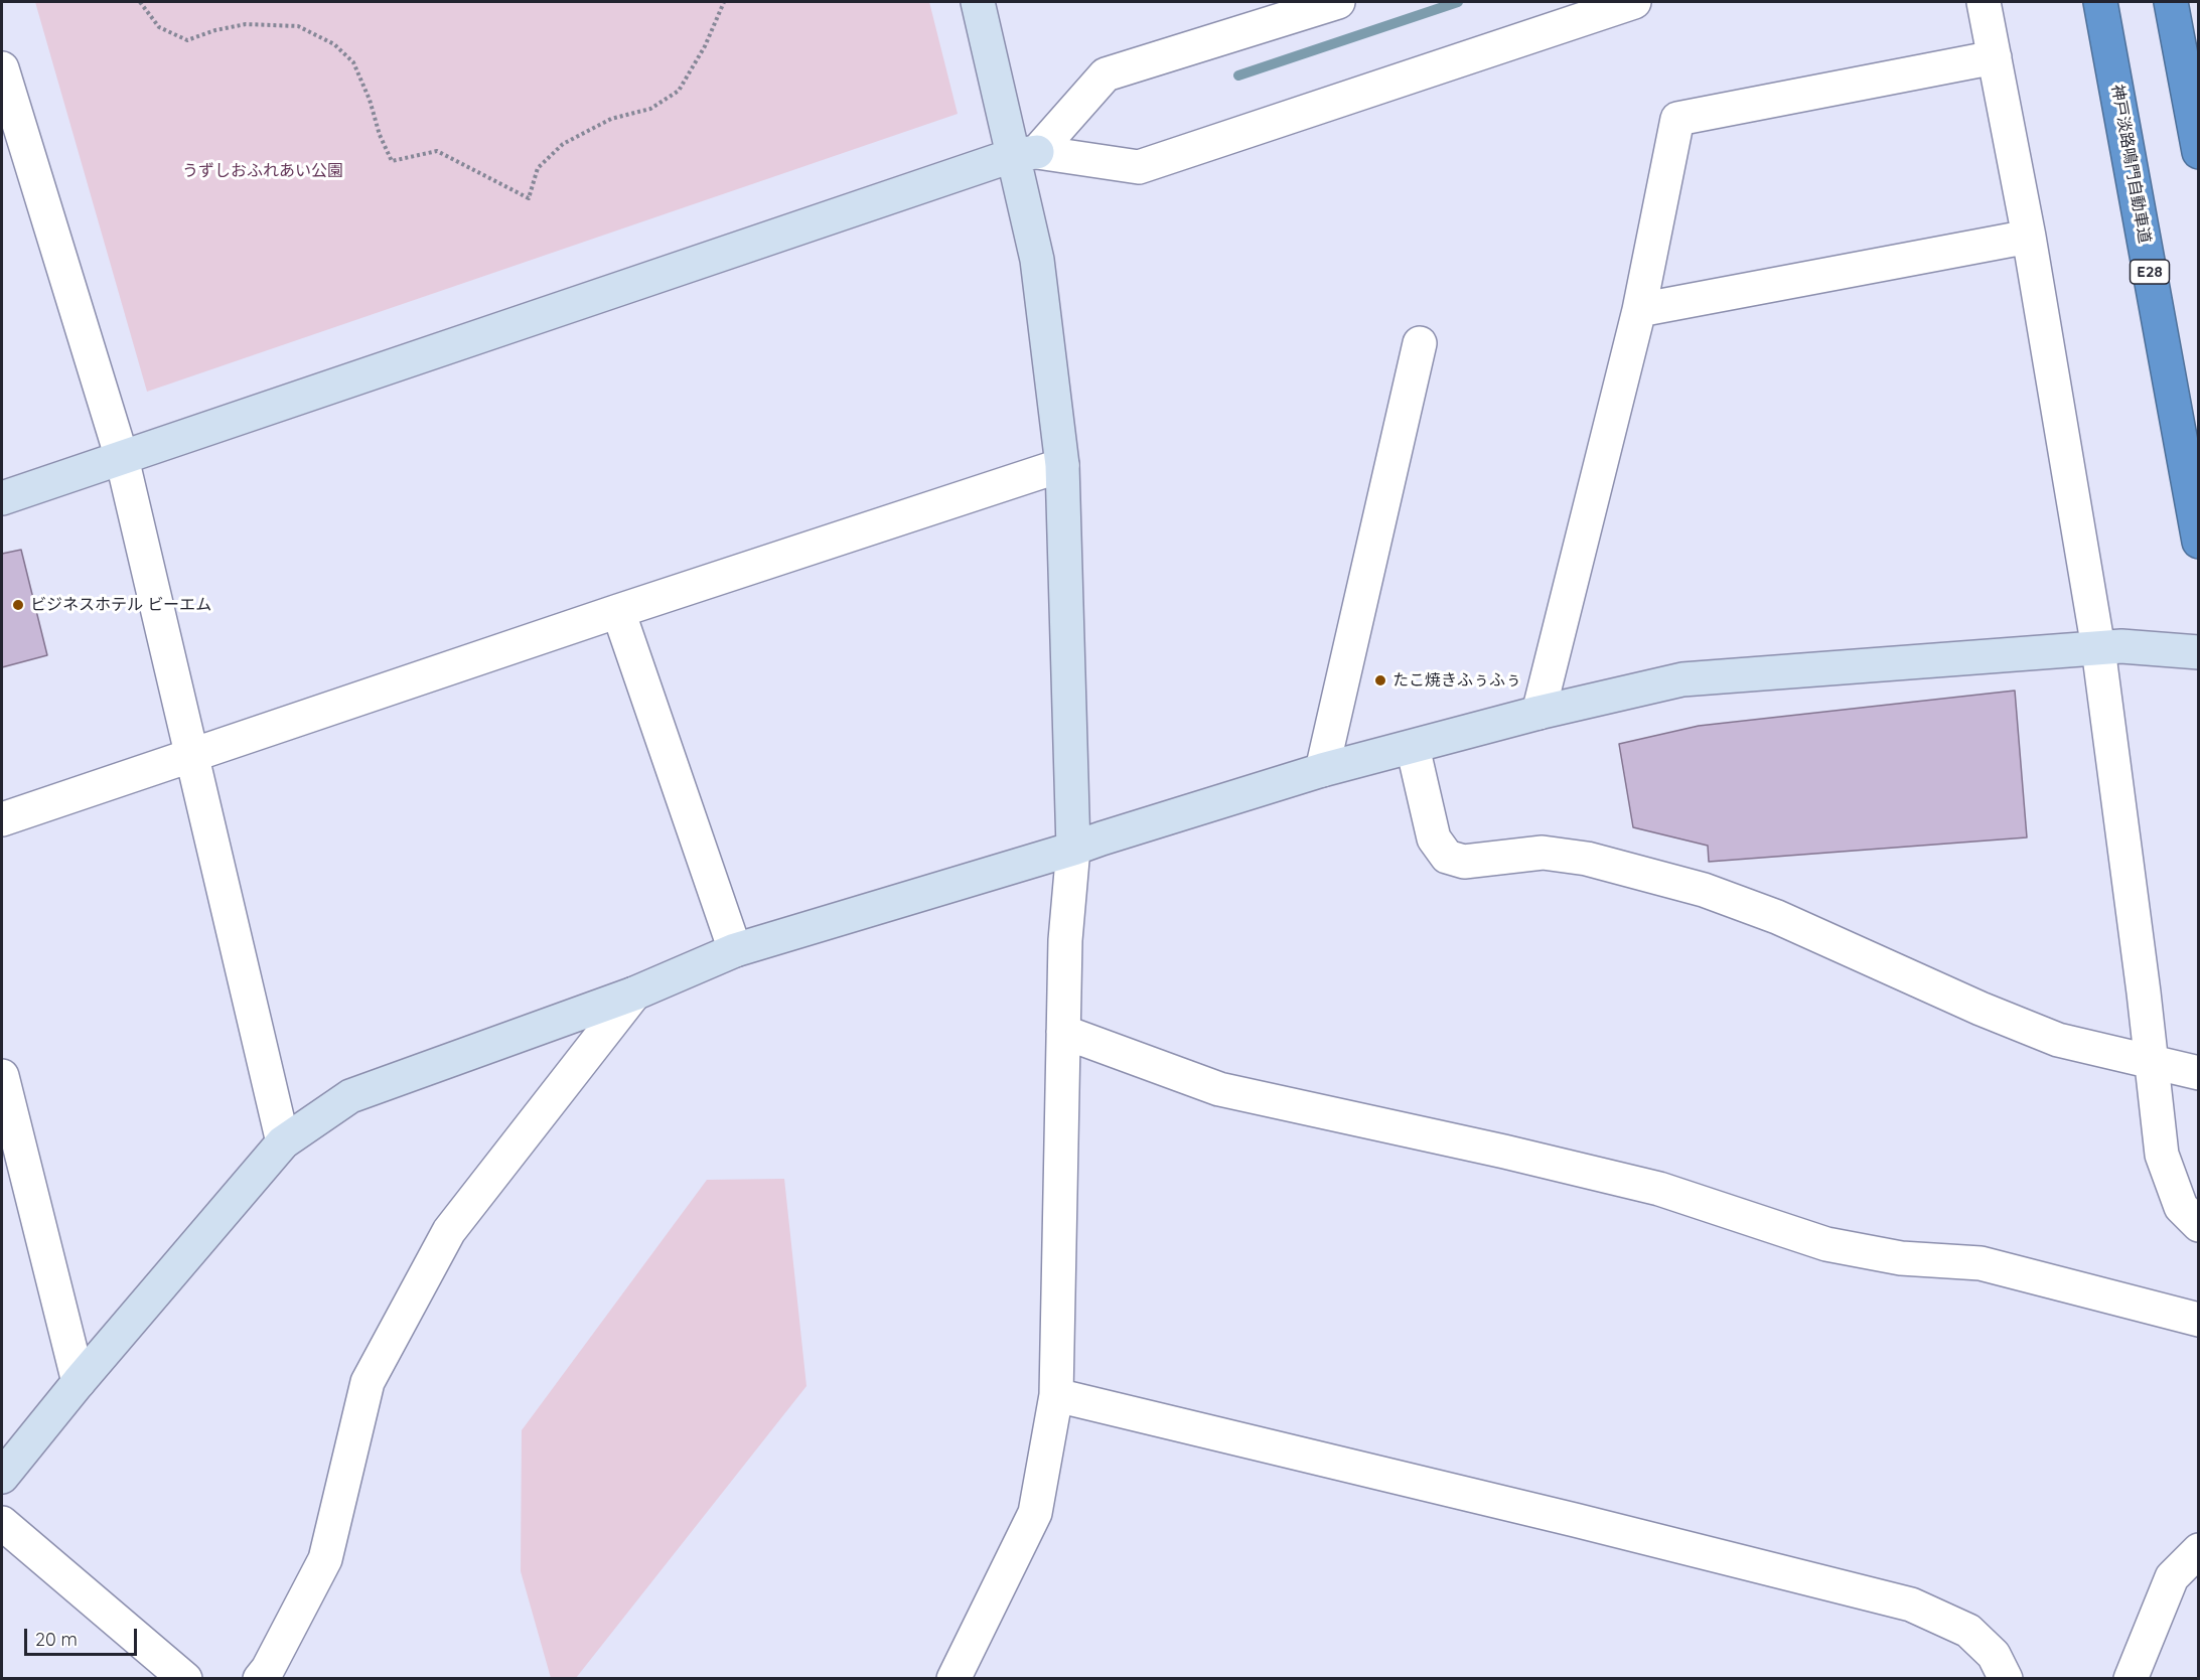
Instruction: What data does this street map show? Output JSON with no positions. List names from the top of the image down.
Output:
{
  "streets": {
    "highway": ["神戸淡路鳴門自動車道", "E28"]
  },
  "parks": ["うずしおふれあい公園"],
  "places": ["ビジネスホテル ビーエム", "たこ焼きふぅふぅ"],
  "scale_bar": "20 m"
}
